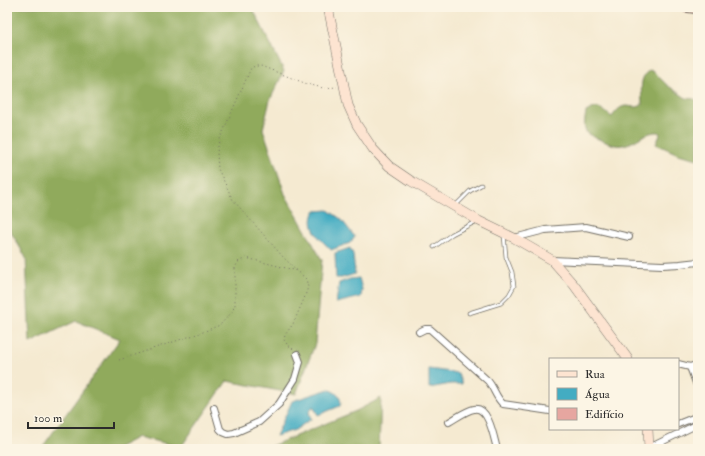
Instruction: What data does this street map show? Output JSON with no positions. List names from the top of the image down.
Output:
{
  "legend": ["Rua", "Água", "Edifício"],
  "scale_bar": "100 m"
}
